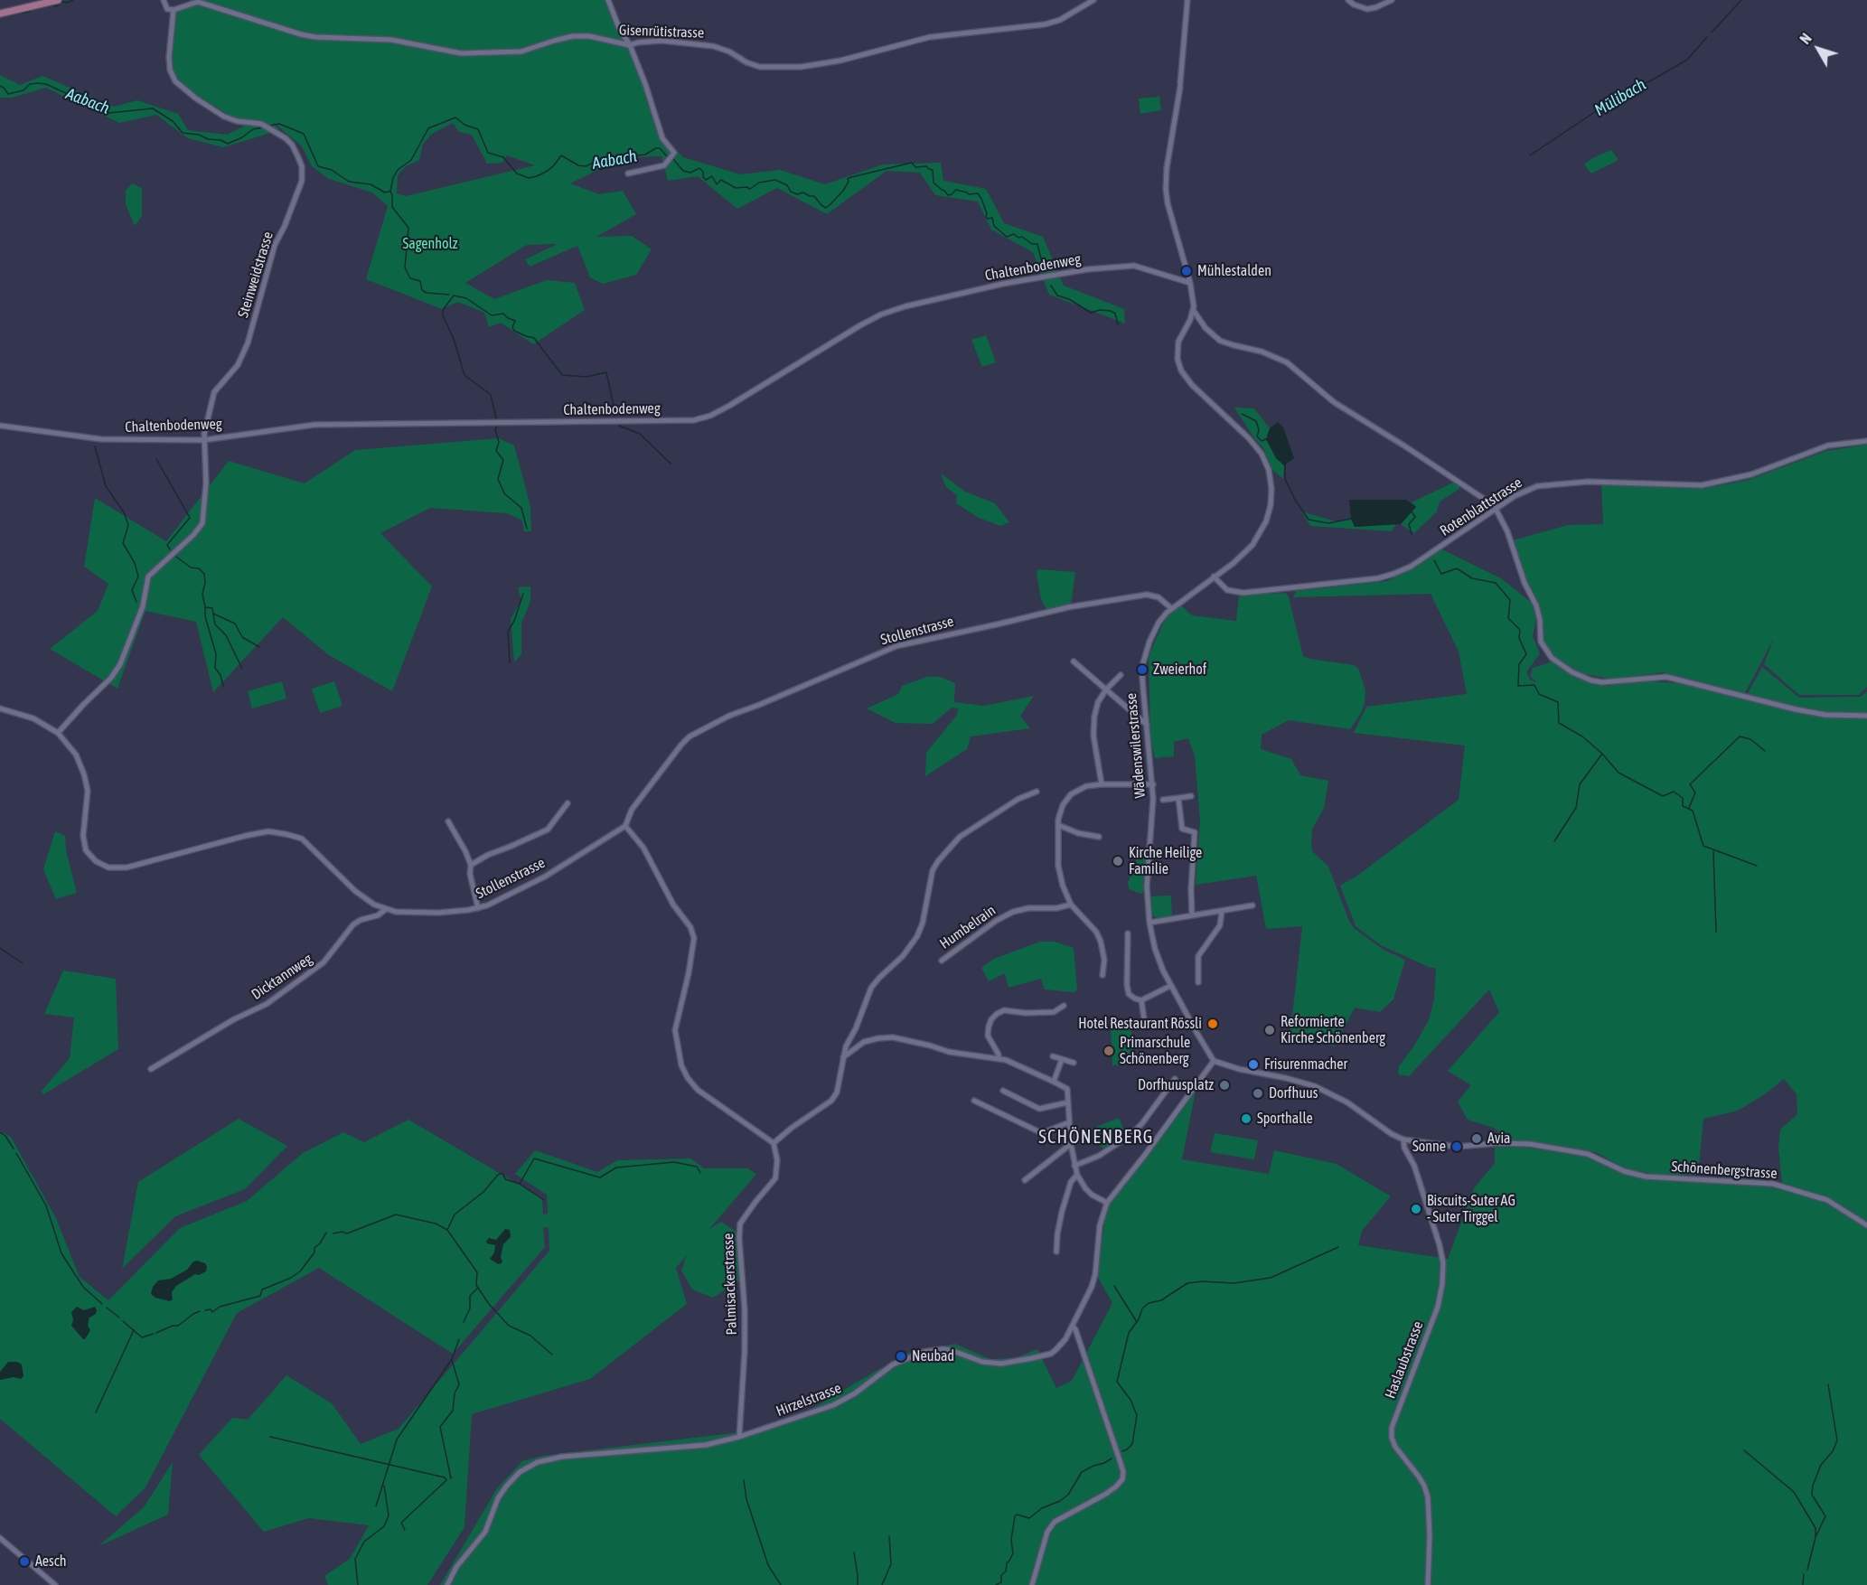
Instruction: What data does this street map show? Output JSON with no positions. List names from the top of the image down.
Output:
{
  "streets": {
    "street": [
      "Gisenrütistrasse",
      "Chaltenbodenweg",
      "Steinweidstrasse",
      "Rotenblattstrasse",
      "Stollenstrasse",
      "Wädenswilerstrasse",
      "Humbelrain",
      "Dicktannweg",
      "Schönenbergstrasse",
      "Palmisackerstrasse",
      "Haslaubstrasse",
      "Hirzelstrasse"
    ]
  },
  "crossings": [
    ["Chaltenbodenweg", "Steinweidstrasse"],
    ["Steinweidstrasse", "Stollenstrasse"],
    ["Rotenblattstrasse", "Wädenswilerstrasse"],
    ["Stollenstrasse", "Wädenswilerstrasse"],
    ["Stollenstrasse", "Dicktannweg"],
    ["Wädenswilerstrasse", "Hirzelstrasse"],
    ["Schönenbergstrasse", "Haslaubstrasse"],
    ["Palmisackerstrasse", "Hirzelstrasse"]
  ],
  "districts": ["SCHÖNENBERG"],
  "water": ["Mülibach", "Aabach"],
  "parks": ["Sagenholz"],
  "places": [
    "Mühlestalden",
    "Zweierhof",
    "Kirche Heilige Familie",
    "Hotel Restaurant Rössli",
    "Reformierte Kirche Schönenberg",
    "Primarschule Schönenberg",
    "Frisurenmacher",
    "Dorfhuusplatz",
    "Dorfhuus",
    "Sporthalle",
    "Avia",
    "Sonne",
    "Biscuits-Suter AG - Suter Tirggel",
    "Neubad",
    "Aesch"
  ],
  "north": "top left"
}
